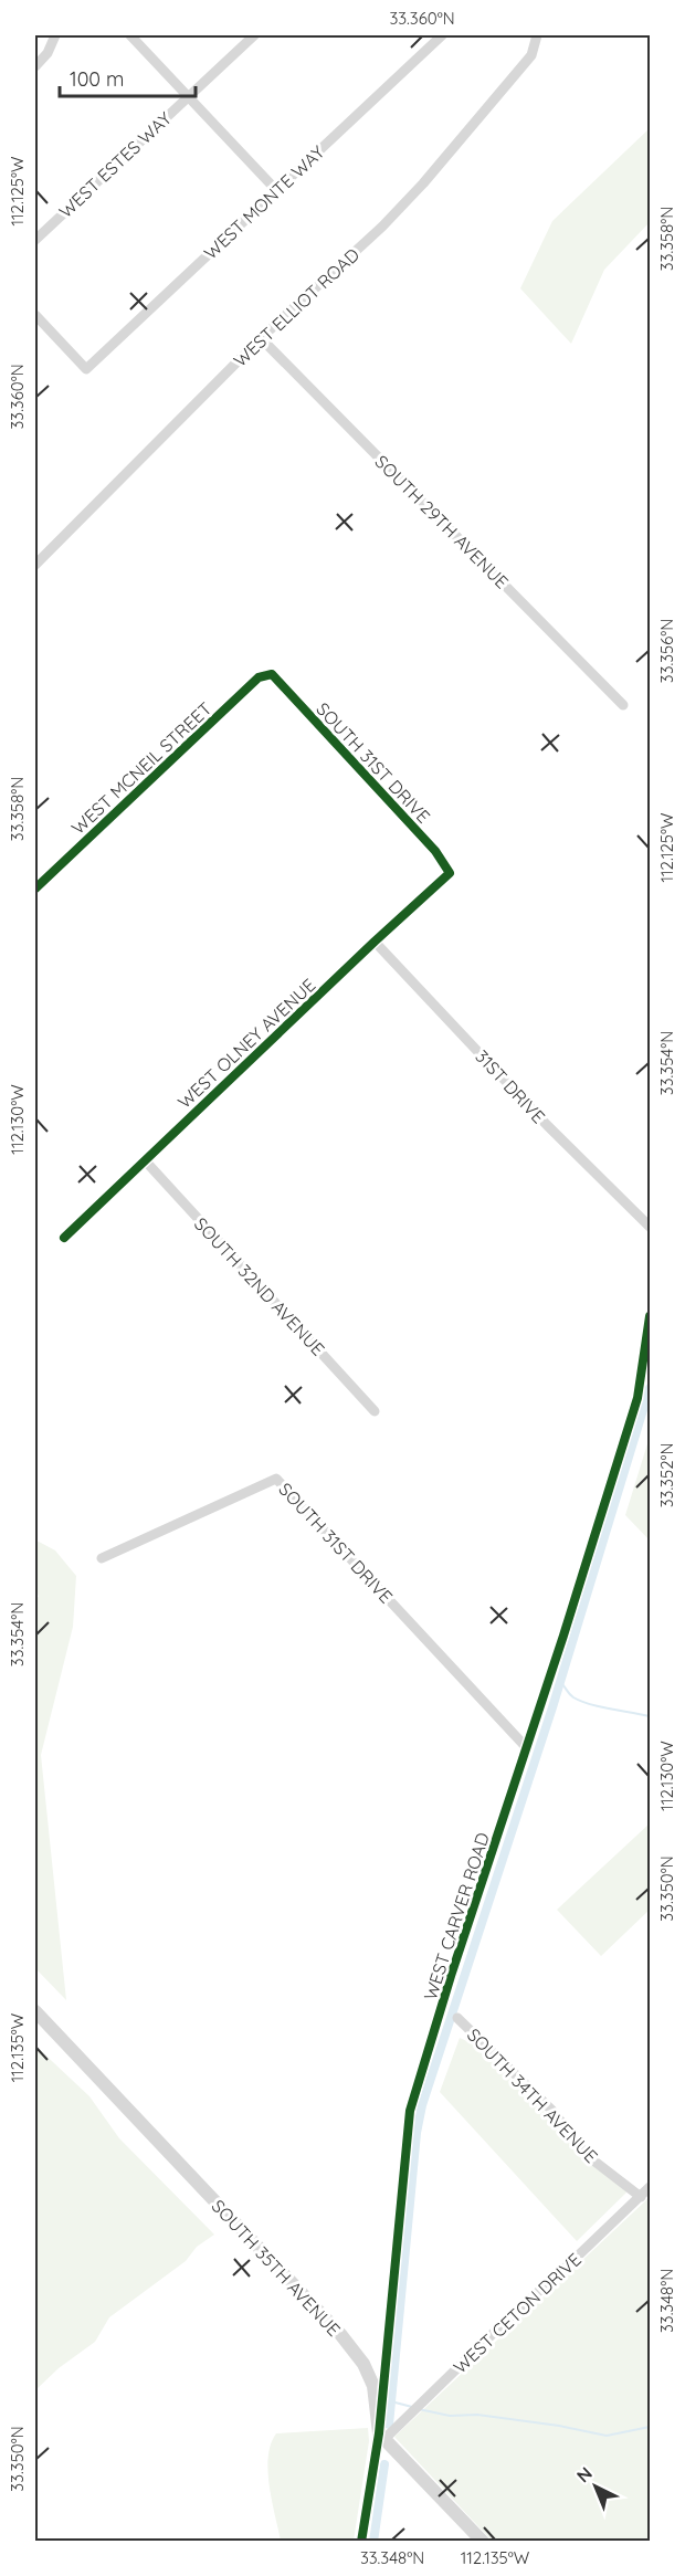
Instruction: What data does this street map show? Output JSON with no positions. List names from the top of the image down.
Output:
{
  "streets": {
    "street": [
      "WEST ESTES WAY",
      "WEST MONTE WAY",
      "WEST ELLIOT ROAD",
      "SOUTH 29TH AVENUE",
      "SOUTH 31ST DRIVE",
      "WEST MCNEIL STREET",
      "WEST OLNEY AVENUE",
      "31ST DRIVE",
      "SOUTH 32ND AVENUE",
      "WEST CARVER ROAD",
      "SOUTH 34TH AVENUE",
      "SOUTH 35TH AVENUE",
      "WEST CETON DRIVE"
    ]
  },
  "crossings": [
    ["WEST ELLIOT ROAD", "SOUTH 29TH AVENUE"],
    ["SOUTH 31ST DRIVE", "WEST MCNEIL STREET"],
    ["SOUTH 31ST DRIVE", "WEST OLNEY AVENUE"],
    ["SOUTH 31ST DRIVE", "WEST CARVER ROAD"],
    ["WEST OLNEY AVENUE", "31ST DRIVE"],
    ["WEST OLNEY AVENUE", "SOUTH 32ND AVENUE"],
    ["WEST CARVER ROAD", "SOUTH 35TH AVENUE"],
    ["WEST CARVER ROAD", "WEST CETON DRIVE"],
    ["SOUTH 34TH AVENUE", "WEST CETON DRIVE"],
    ["SOUTH 35TH AVENUE", "WEST CETON DRIVE"]
  ],
  "scale_bar": "100 m",
  "north": "top left",
  "coordinates": [
    "33.360°N",
    "112.125°W",
    "33.358°N",
    "33.356°N",
    "33.354°N",
    "112.130°W",
    "33.352°N",
    "33.350°N",
    "112.135°W",
    "33.348°N"
  ]
}
